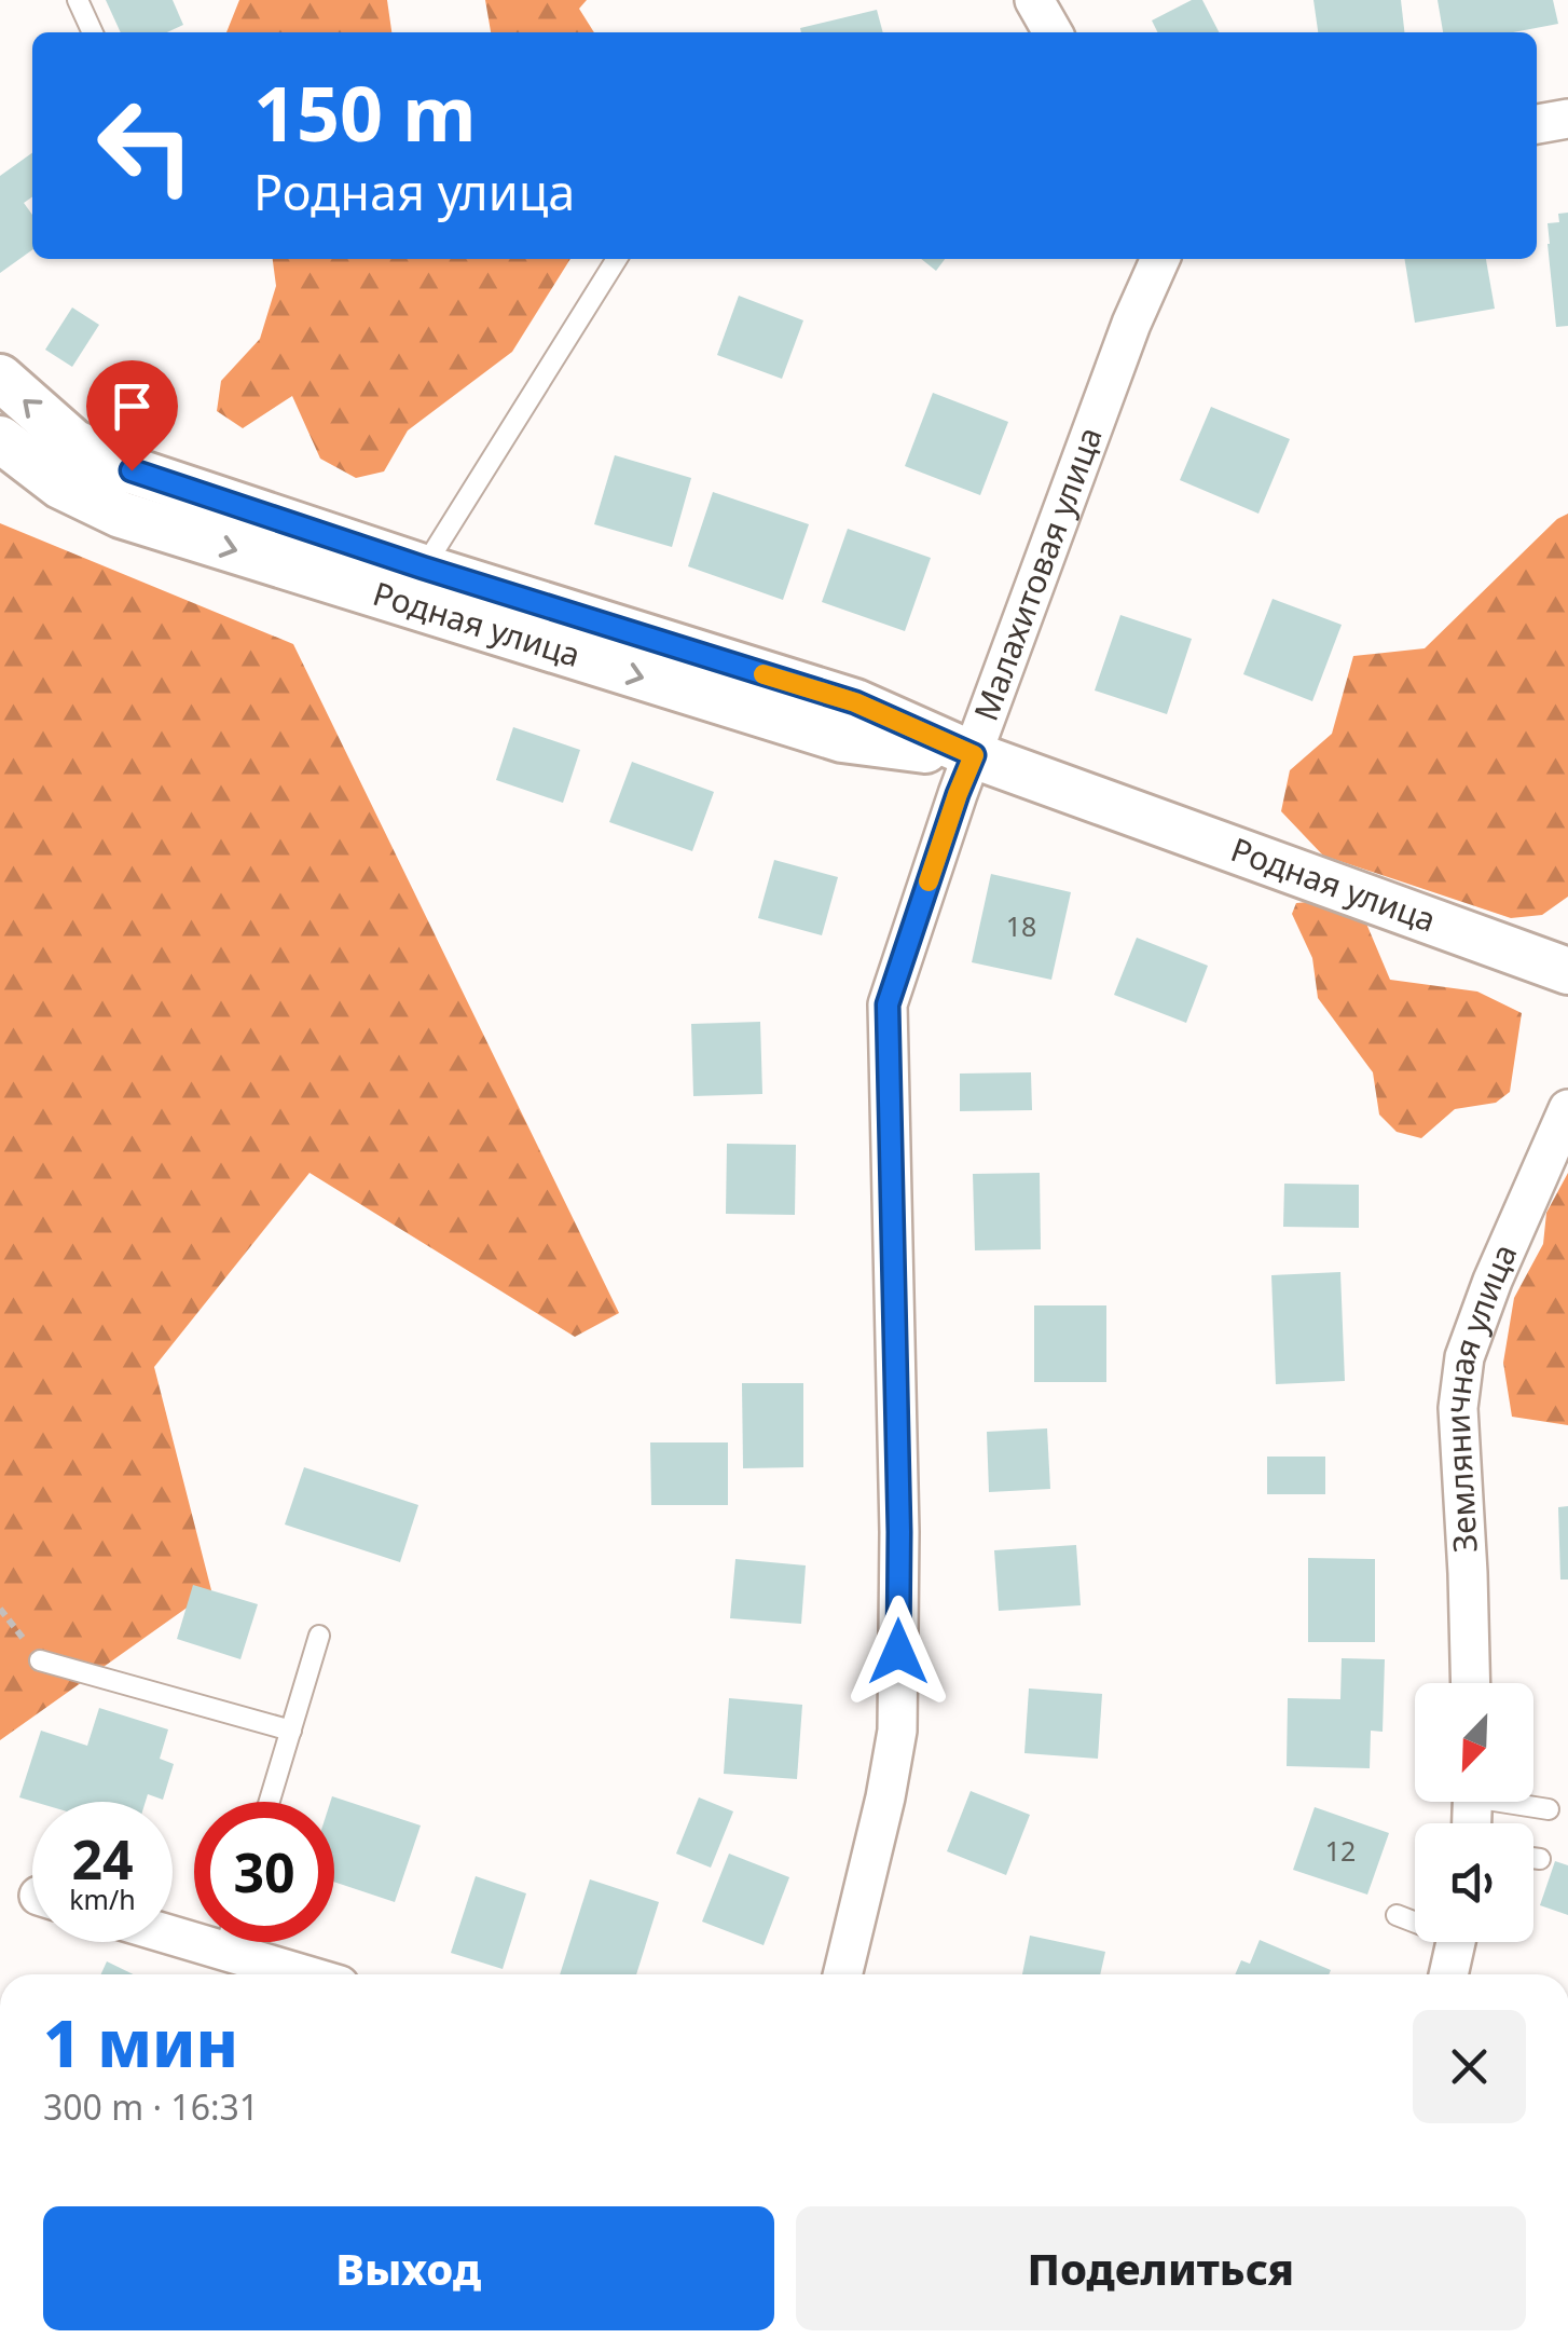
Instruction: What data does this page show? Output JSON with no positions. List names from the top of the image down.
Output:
{
  "streets": {
    "street": ["Малахитовая улица", "Родная улица", "Земляничная улица"]
  },
  "crossings": [
    ["Малахитовая улица", "Родная улица"]
  ],
  "house_numbers": ["18", "12"],
  "north": "bottom left",
  "page": {
    "turn": ["150 m", "Родная улица"],
    "speed": "24 km/h",
    "limit": "30",
    "heading": ["1 мин", "300 m · 16:31"],
    "buttons": ["Выход", "Поделиться"]
  }
}
